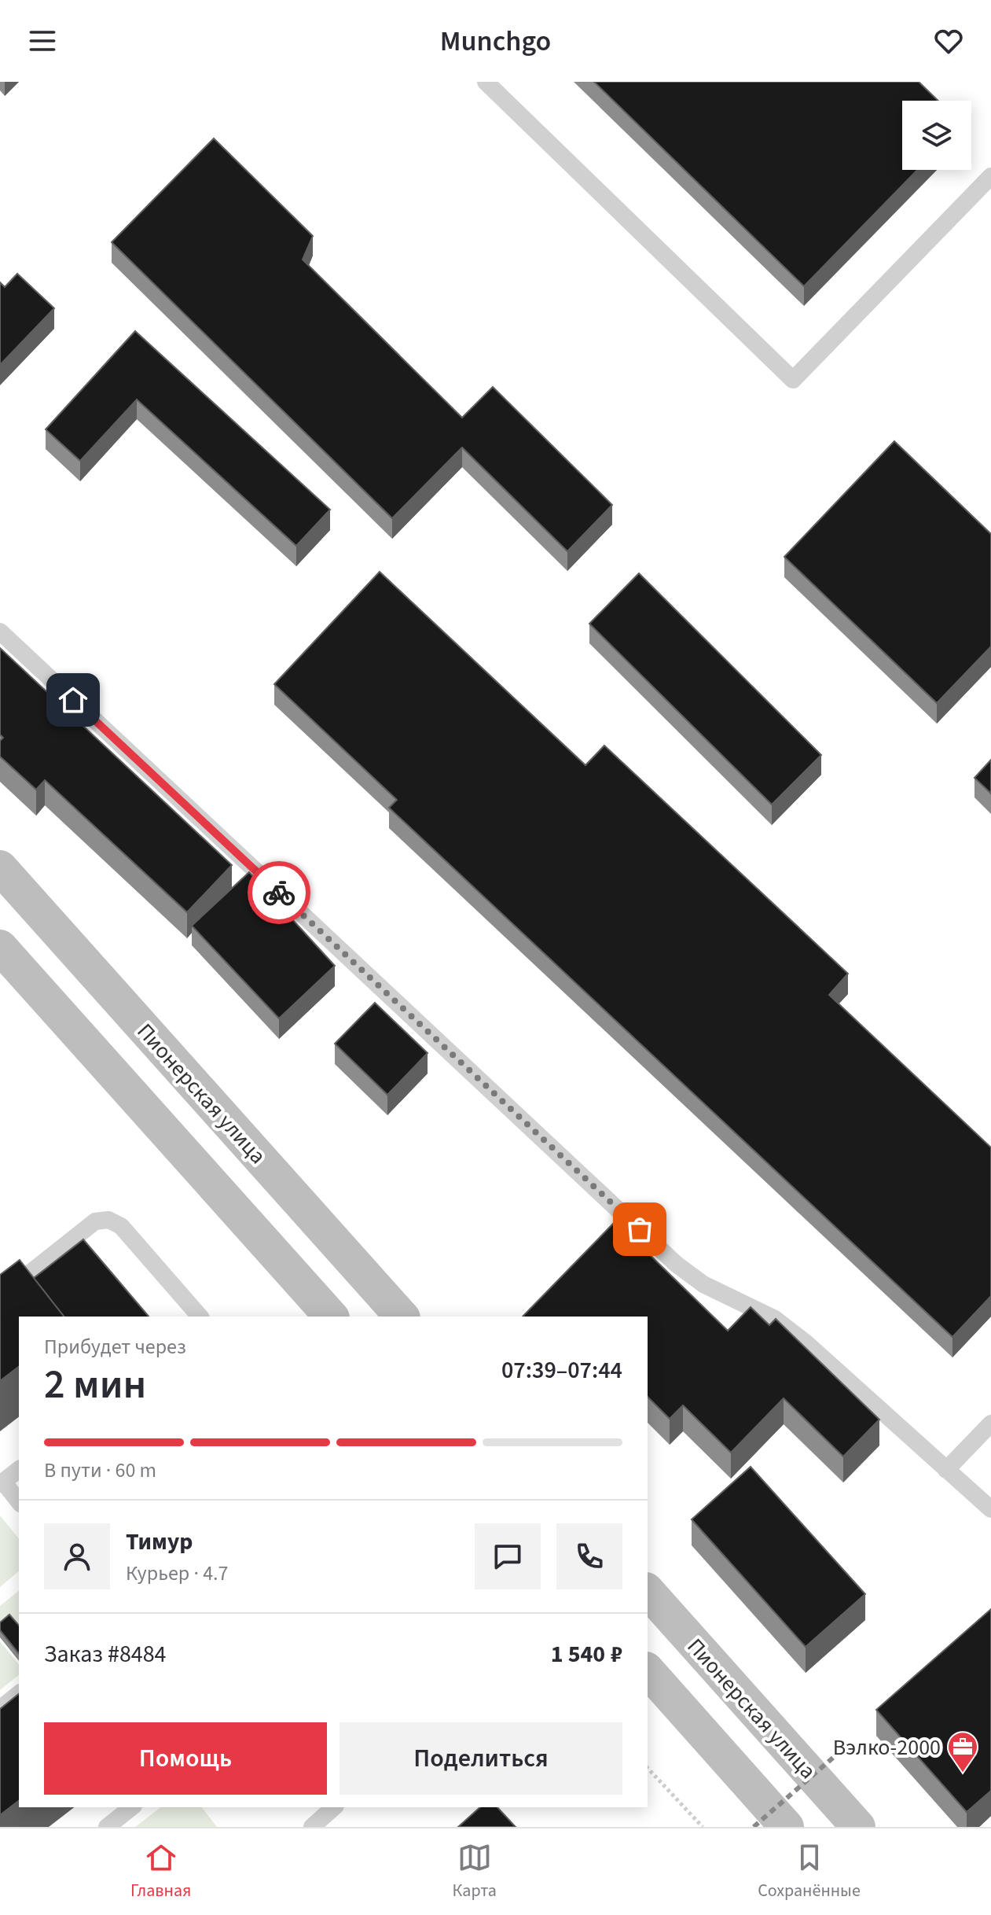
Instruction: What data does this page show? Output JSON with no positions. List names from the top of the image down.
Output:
{
  "streets": {
    "main road": ["Пионерская улица"]
  },
  "places": {
    "office": ["Вэлко-2000"]
  },
  "page": {
    "header": "Munchgo",
    "heading": ["2 мин", "Прибудет через", "07:39–07:44"],
    "panel": [
      "Тимур",
      "Курьер · 4.7",
      "Заказ #8484",
      "1 540 ₽"
    ],
    "bar": "В пути · 60 m",
    "buttons": ["Помощь", "Поделиться"],
    "tabs": ["Главная", "Карта", "Сохранённые"]
  }
}
